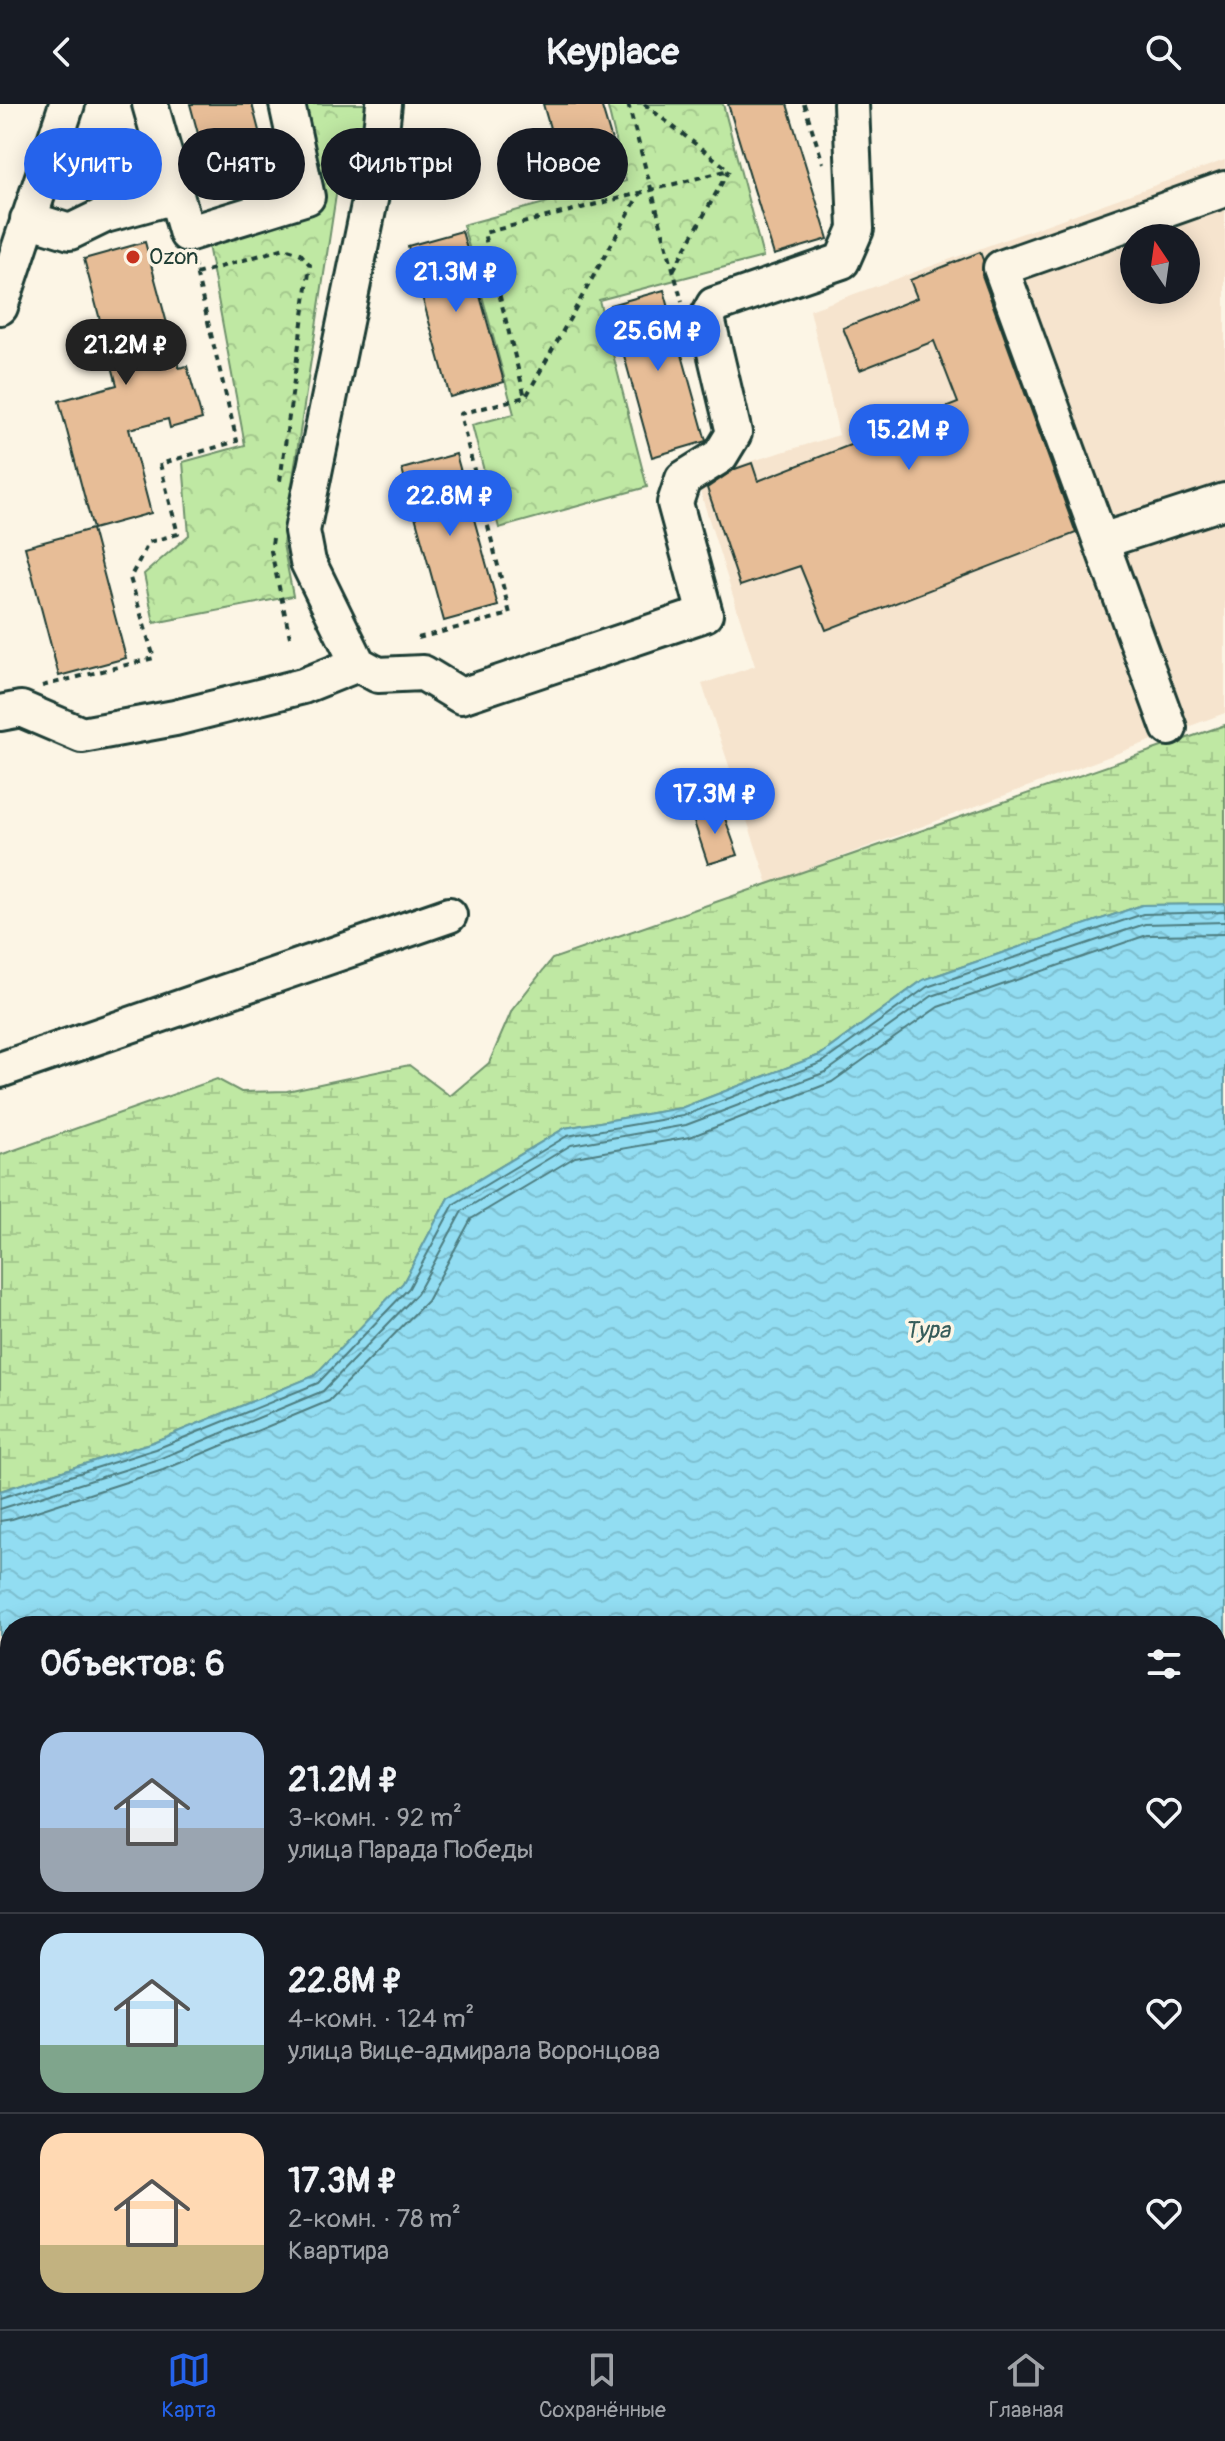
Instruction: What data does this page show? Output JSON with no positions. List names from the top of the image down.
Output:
{
  "water": ["Тура"],
  "places": ["Ozon"],
  "north": "top",
  "page": {
    "header": "Keyplace",
    "chip": [
      "Купить",
      "Снять",
      "Фильтры",
      "Новое"
    ],
    "price": [
      "21.3M ₽",
      "25.6M ₽",
      "21.2M ₽",
      "15.2M ₽",
      "22.8M ₽",
      "17.3M ₽"
    ],
    "heading": "Объектов: 6",
    "list": [
      {
        "name": "21.2M ₽",
        "note": "3-комн. · 92 m² · улица Парада Победы"
      },
      {
        "name": "22.8M ₽",
        "note": "4-комн. · 124 m² · улица Вице-адмирала Воронцова"
      },
      {
        "name": "17.3M ₽",
        "note": "2-комн. · 78 m² · Квартира"
      }
    ],
    "tabs": ["Карта", "Сохранённые", "Главная"]
  }
}
